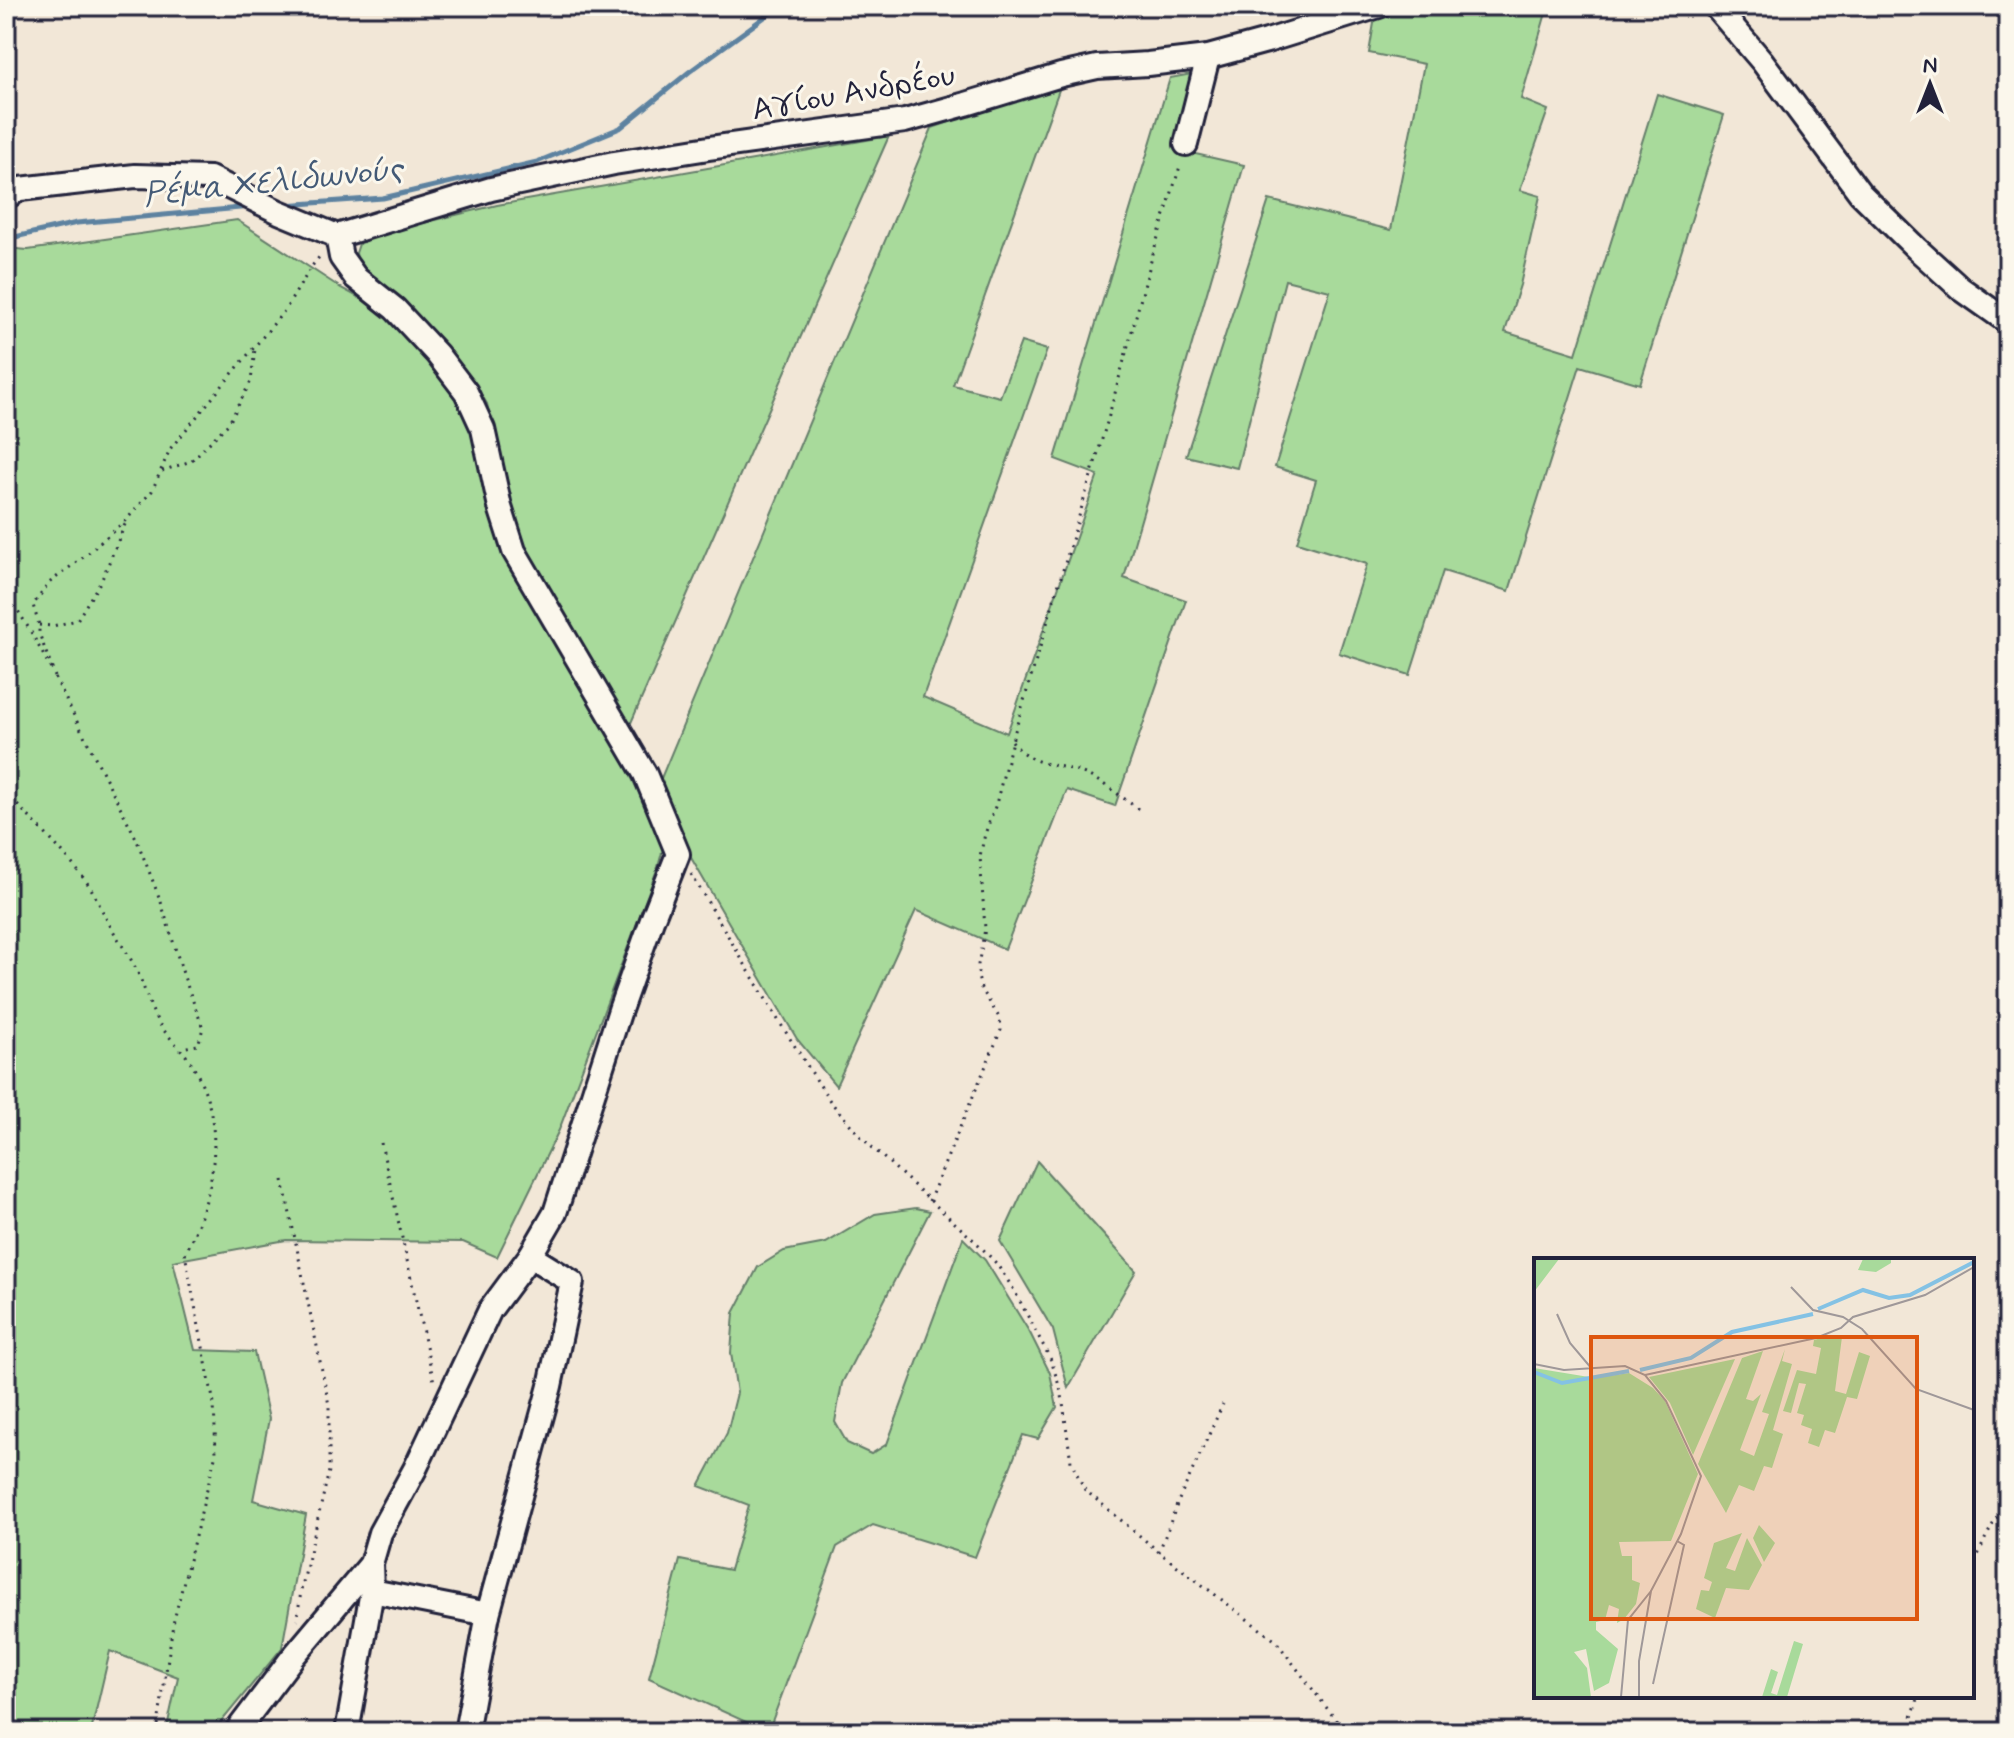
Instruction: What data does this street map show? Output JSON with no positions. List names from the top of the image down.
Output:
{
  "streets": {
    "street": ["Αγίου Ανδρέου"]
  },
  "water": ["Ρέμα Χελιδωνούς"],
  "north": "top"
}
